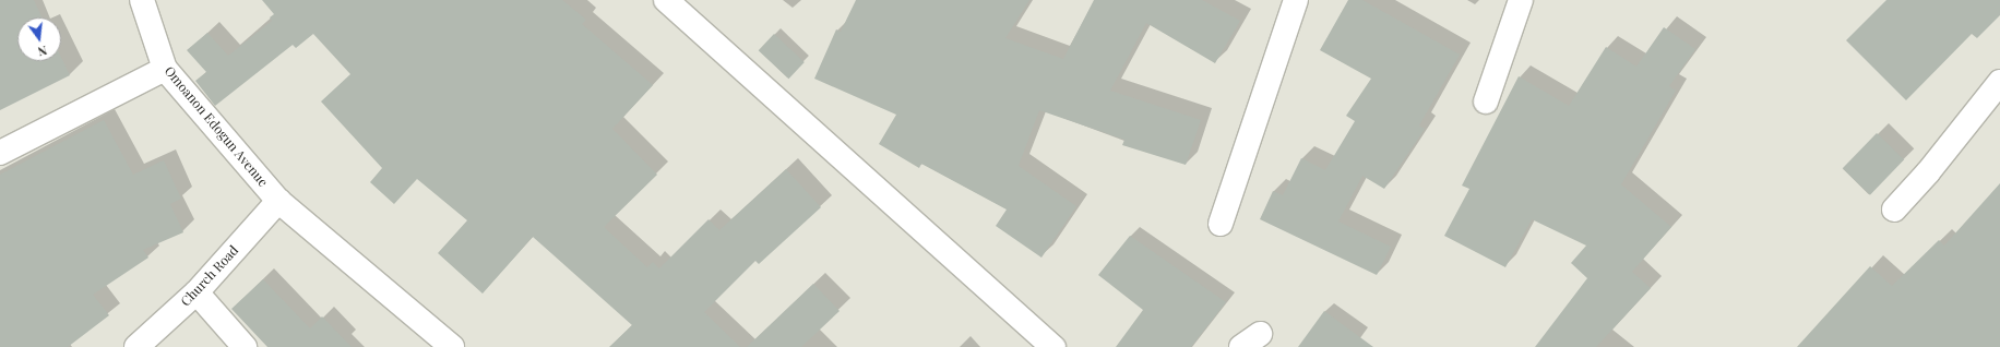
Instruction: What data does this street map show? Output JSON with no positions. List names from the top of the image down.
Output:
{
  "streets": {
    "street": ["Omoanon Edogun Avenue", "Church Road"]
  },
  "crossings": [
    ["Omoanon Edogun Avenue", "Church Road"]
  ],
  "north": "bottom"
}
